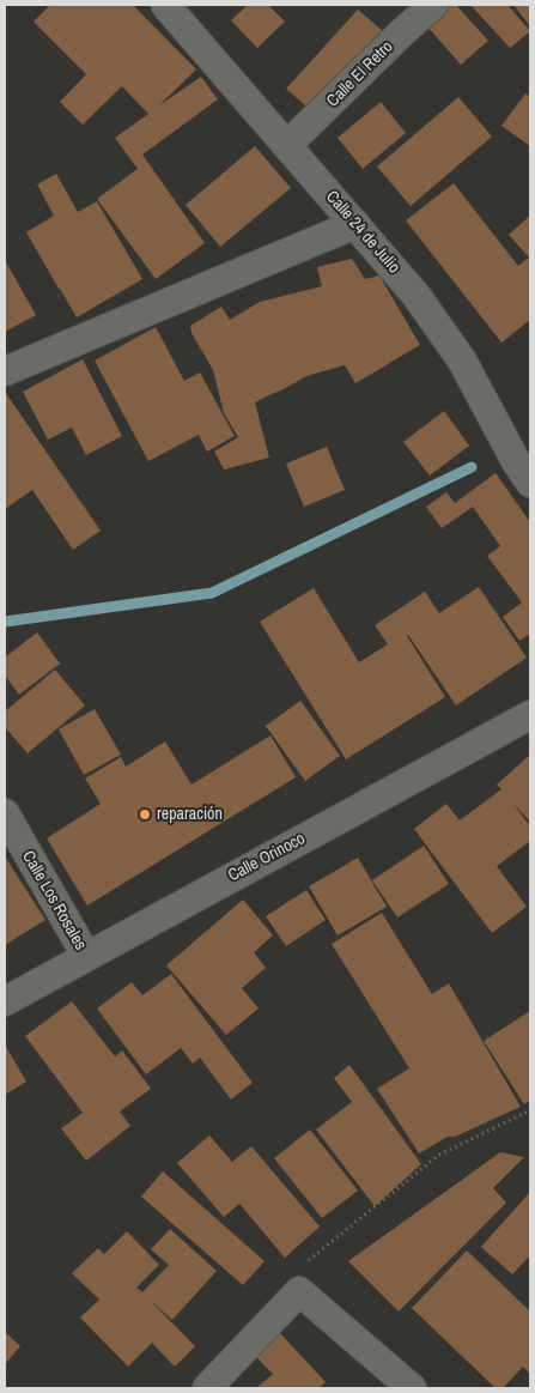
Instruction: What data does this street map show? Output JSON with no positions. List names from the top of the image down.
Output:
{
  "streets": {
    "street": [
      "Calle El Retro",
      "Calle 24 de Julio",
      "Calle Orinoco",
      "Calle Los Rosales"
    ]
  },
  "crossings": [
    ["Calle El Retro", "Calle 24 de Julio"],
    ["Calle Orinoco", "Calle Los Rosales"]
  ],
  "places": ["reparación"]
}
